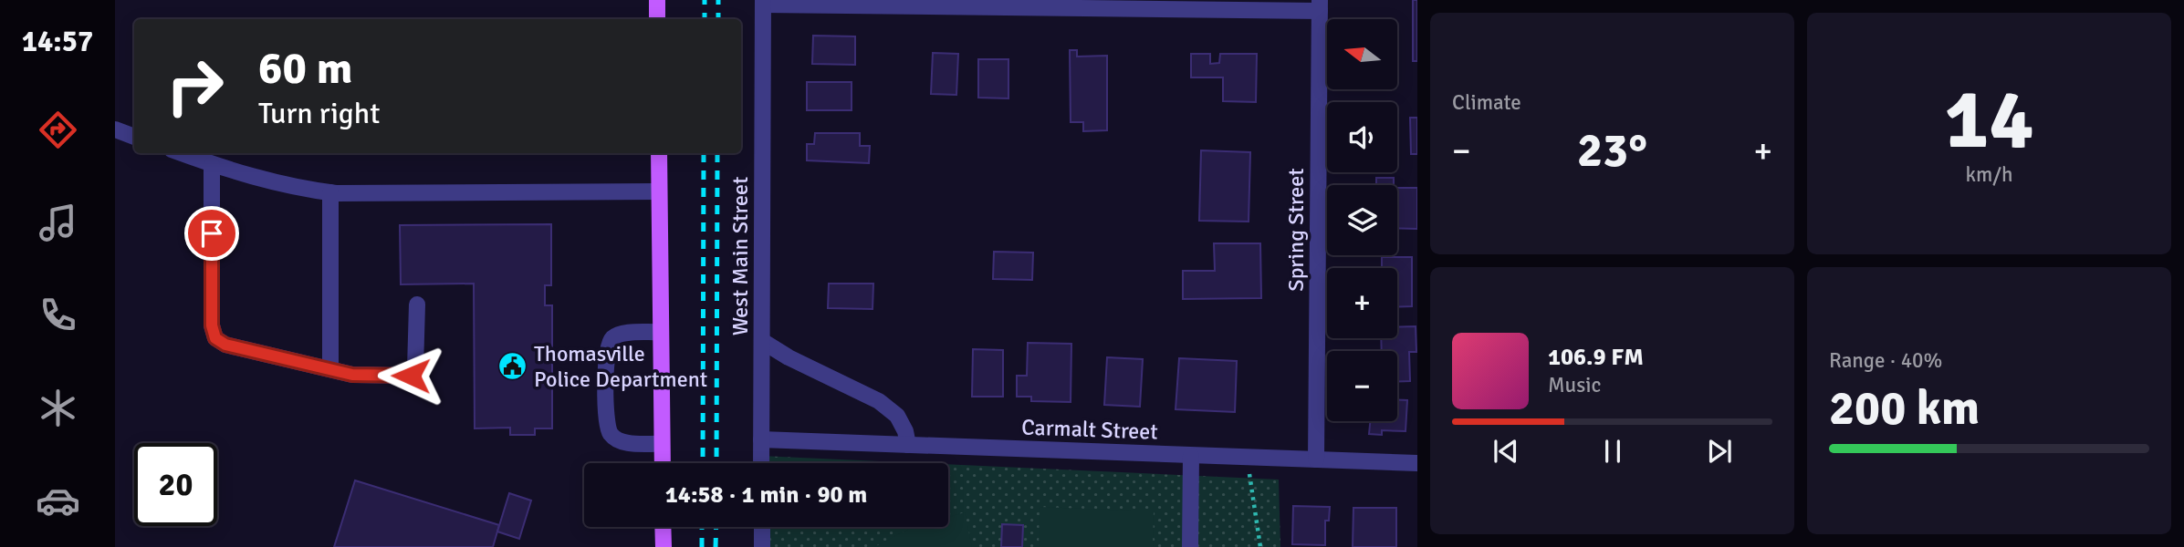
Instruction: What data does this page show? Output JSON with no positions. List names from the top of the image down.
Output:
{
  "streets": {
    "street": ["Spring Street", "West Main Street", "Carmalt Street"]
  },
  "crossings": [
    ["Spring Street", "Carmalt Street"],
    ["West Main Street", "Carmalt Street"]
  ],
  "places": {
    "public building": ["Thomasville Police Department"]
  },
  "north": "left",
  "page": {
    "tabs": "14:57",
    "tile": [
      "Climate",
      ["14", "km/h"],
      ["Range · 40%", "200 km"]
    ],
    "map_buttons": ["+", "−"],
    "turn": ["60 m", "Turn right"],
    "heat": ["−", "23°", "+"],
    "song": ["106.9 FM", "Music"],
    "limit": "20",
    "trip": "14:58 · 1 min · 90 m"
  }
}
